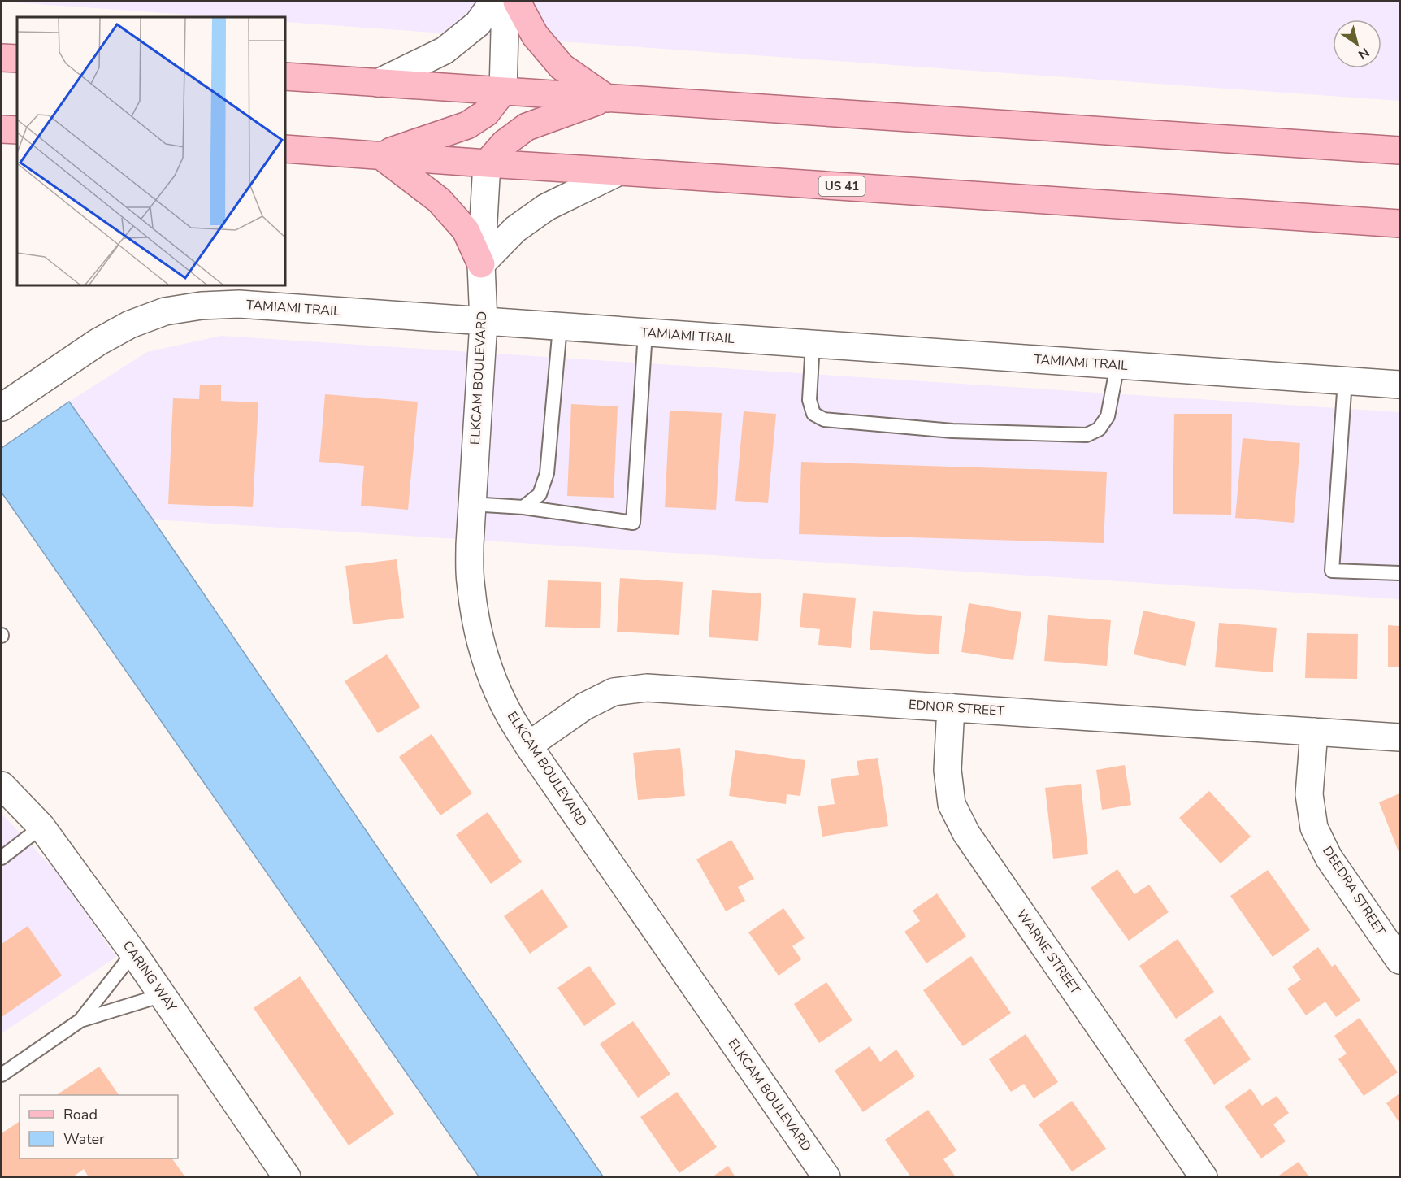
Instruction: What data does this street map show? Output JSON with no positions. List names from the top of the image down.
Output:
{
  "streets": {
    "main road": ["US 41"],
    "street": [
      "TAMIAMI TRAIL",
      "ELKCAM BOULEVARD",
      "EDNOR STREET",
      "DEEDRA STREET",
      "WARNE STREET",
      "CARING WAY"
    ]
  },
  "crossings": [
    ["US 41", "ELKCAM BOULEVARD"],
    ["TAMIAMI TRAIL", "ELKCAM BOULEVARD"],
    ["ELKCAM BOULEVARD", "EDNOR STREET"],
    ["EDNOR STREET", "DEEDRA STREET"],
    ["EDNOR STREET", "WARNE STREET"]
  ],
  "legend": ["Road", "Water"],
  "north": "bottom right"
}
